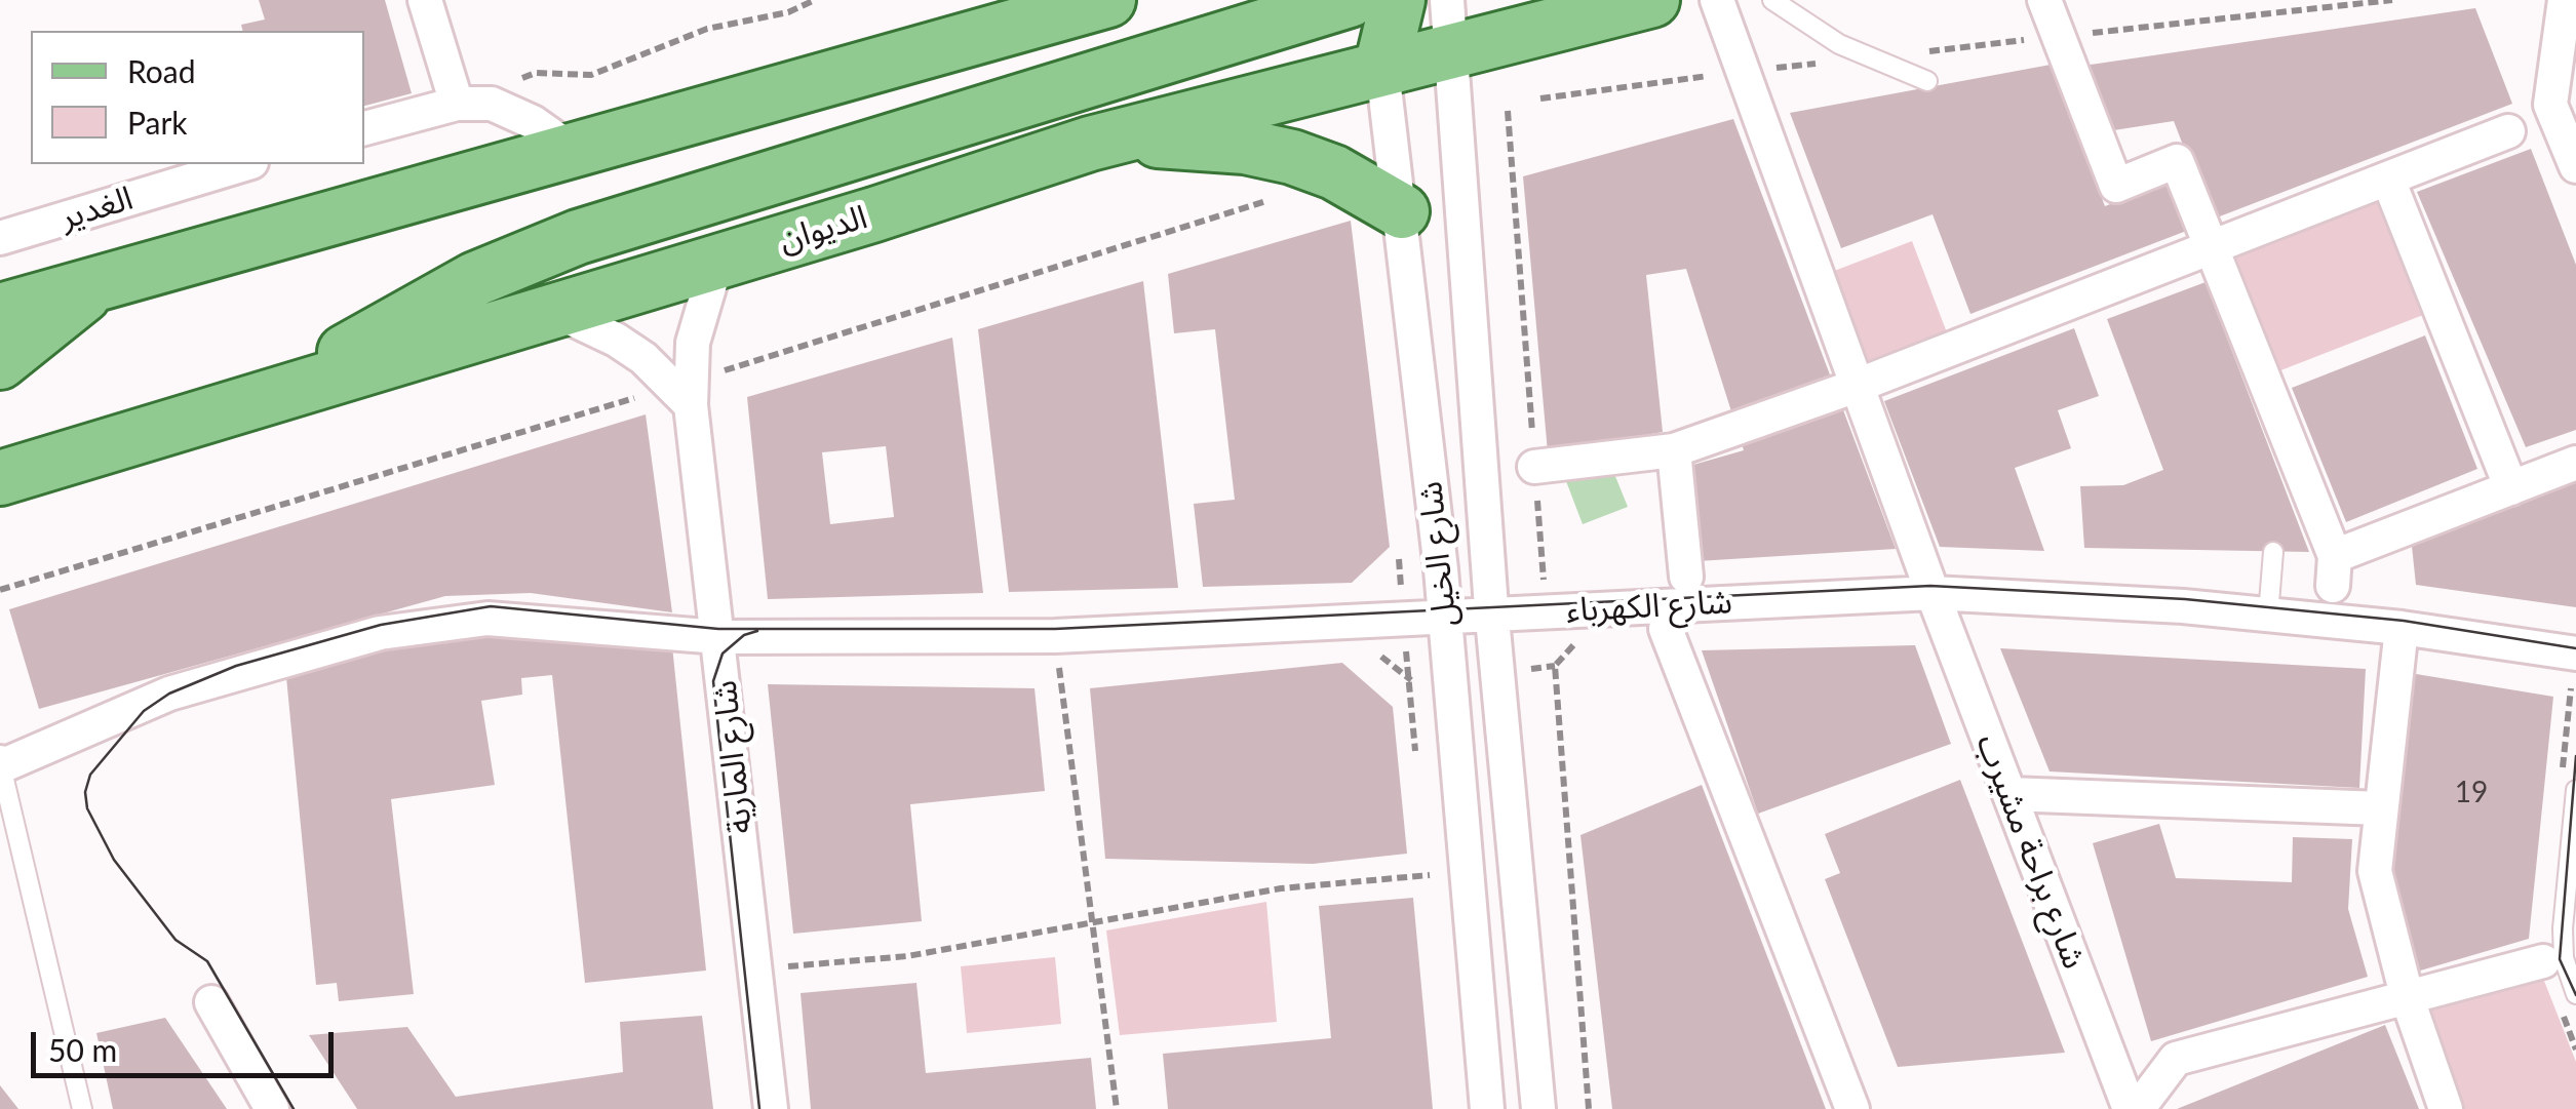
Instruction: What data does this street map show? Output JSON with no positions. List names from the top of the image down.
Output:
{
  "streets": {
    "main road": ["الديوان"],
    "street": [
      "الغدير",
      "شارع الخيل",
      "شارع الكهرباء",
      "شارع المارية",
      "شارع براحة مشيرب"
    ]
  },
  "crossings": [
    ["الديوان", "شارع الخيل"],
    ["الديوان", "شارع المارية"],
    ["شارع الخيل", "شارع الكهرباء"],
    ["شارع الكهرباء", "شارع المارية"],
    ["شارع الكهرباء", "شارع براحة مشيرب"]
  ],
  "house_numbers": ["19"],
  "legend": ["Road", "Park"],
  "scale_bar": "50 m"
}
